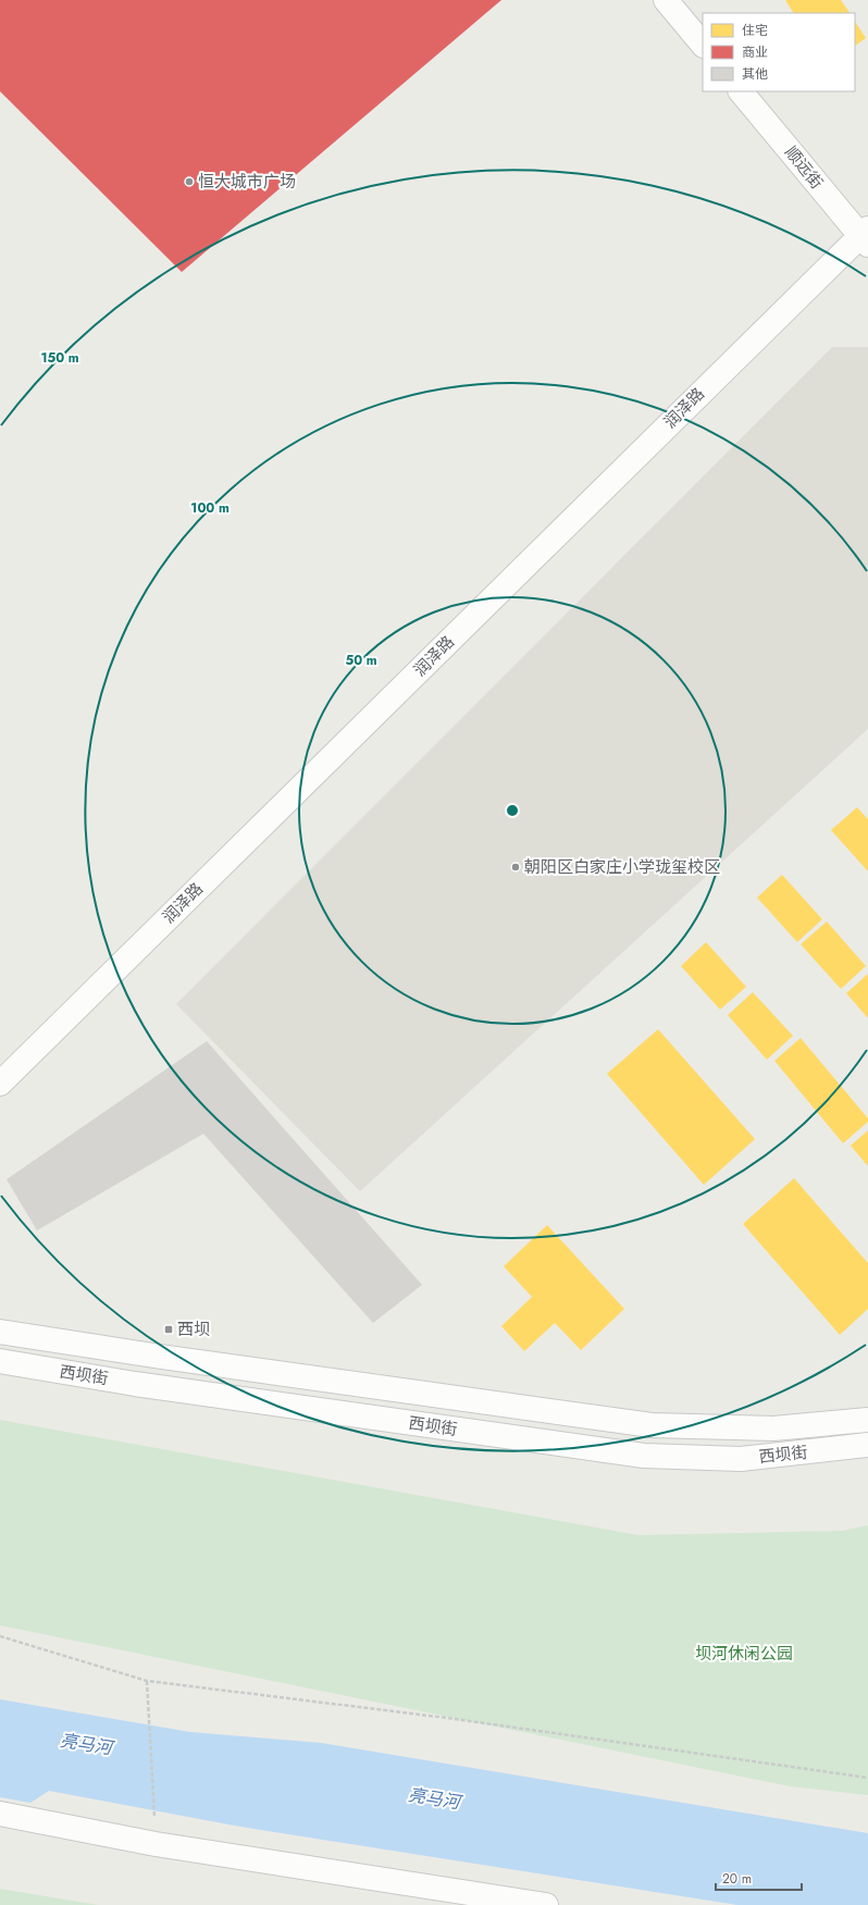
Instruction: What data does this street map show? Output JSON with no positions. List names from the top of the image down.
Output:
{
  "streets": {
    "street": ["顺远街", "润泽路", "西坝街"]
  },
  "crossings": [
    ["顺远街", "润泽路"]
  ],
  "water": ["亮马河"],
  "parks": ["坝河休闲公园"],
  "places": {
    "other": ["恒大城市广场", "朝阳区白家庄小学珑玺校区"],
    "transit": ["西坝"]
  },
  "legend": ["住宅", "商业", "其他"],
  "scale_bar": "20 m",
  "rings": ["150 m", "100 m", "50 m"]
}
